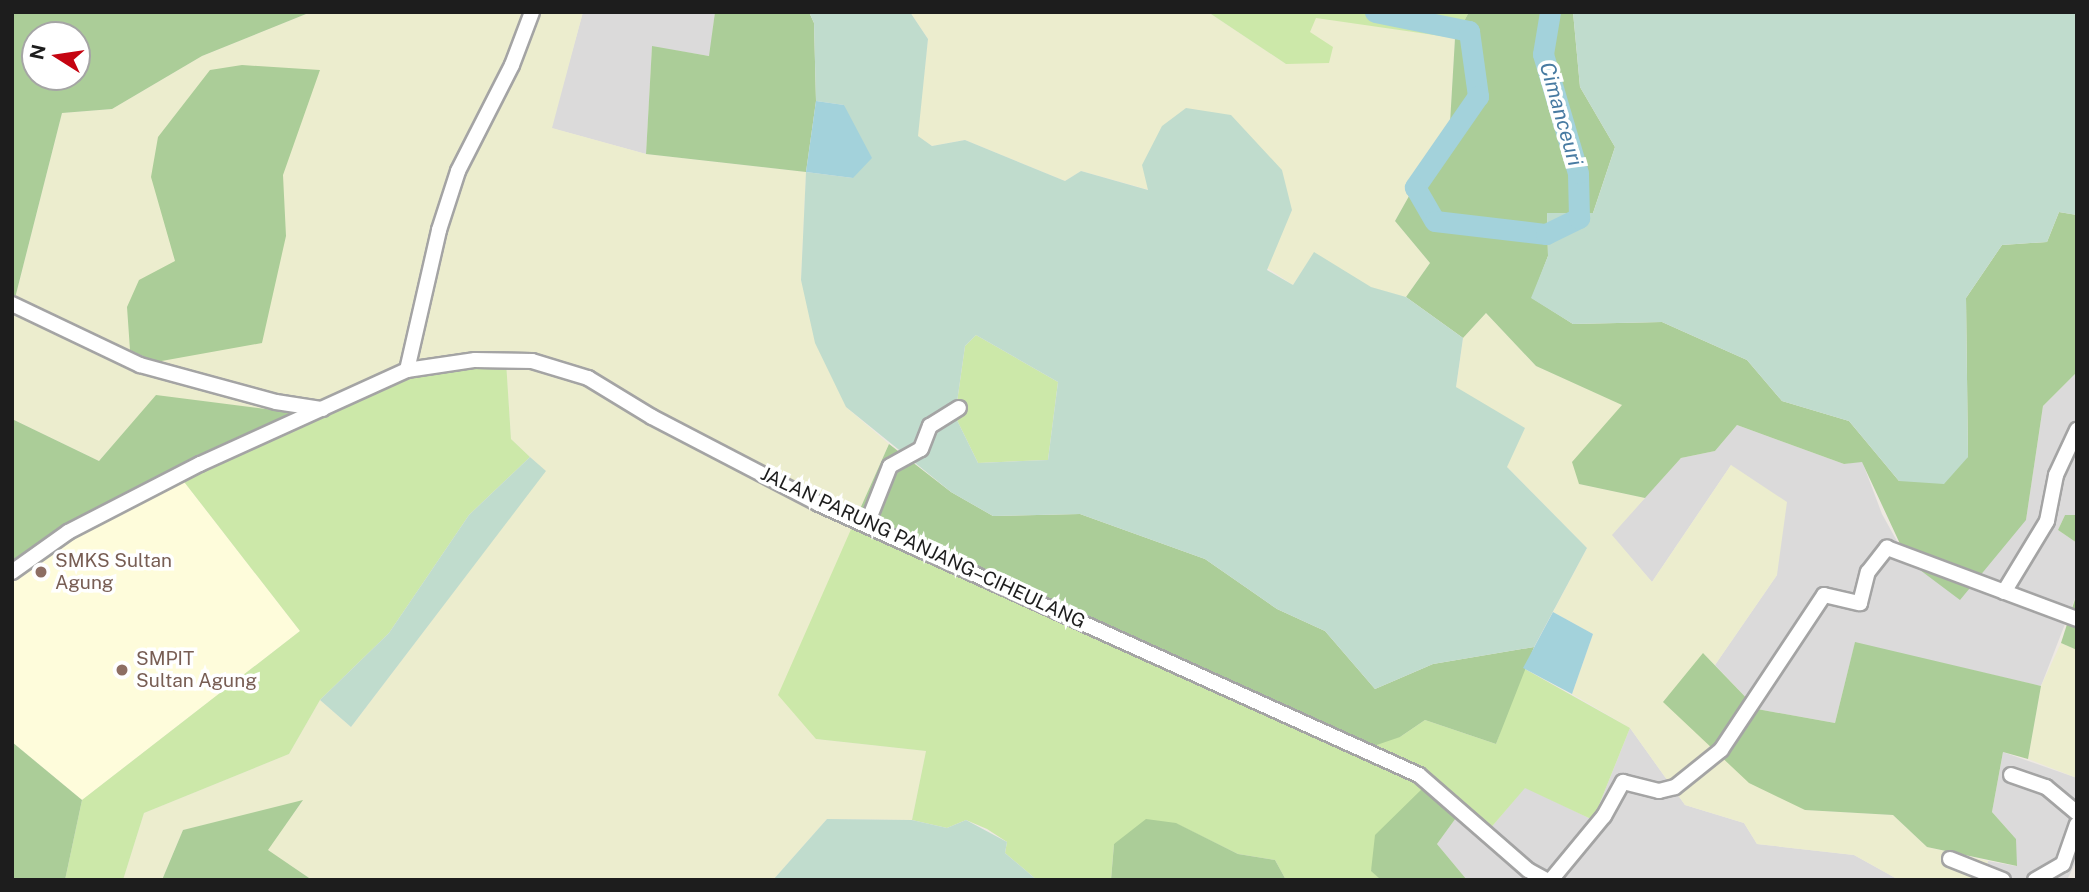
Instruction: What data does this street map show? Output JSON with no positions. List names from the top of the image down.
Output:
{
  "streets": {
    "street": ["JALAN PARUNG PANJANG–CIHEULANG"]
  },
  "water": ["Cimanceuri"],
  "places": ["SMKS Sultan Agung", "SMPIT Sultan Agung"],
  "north": "left"
}
